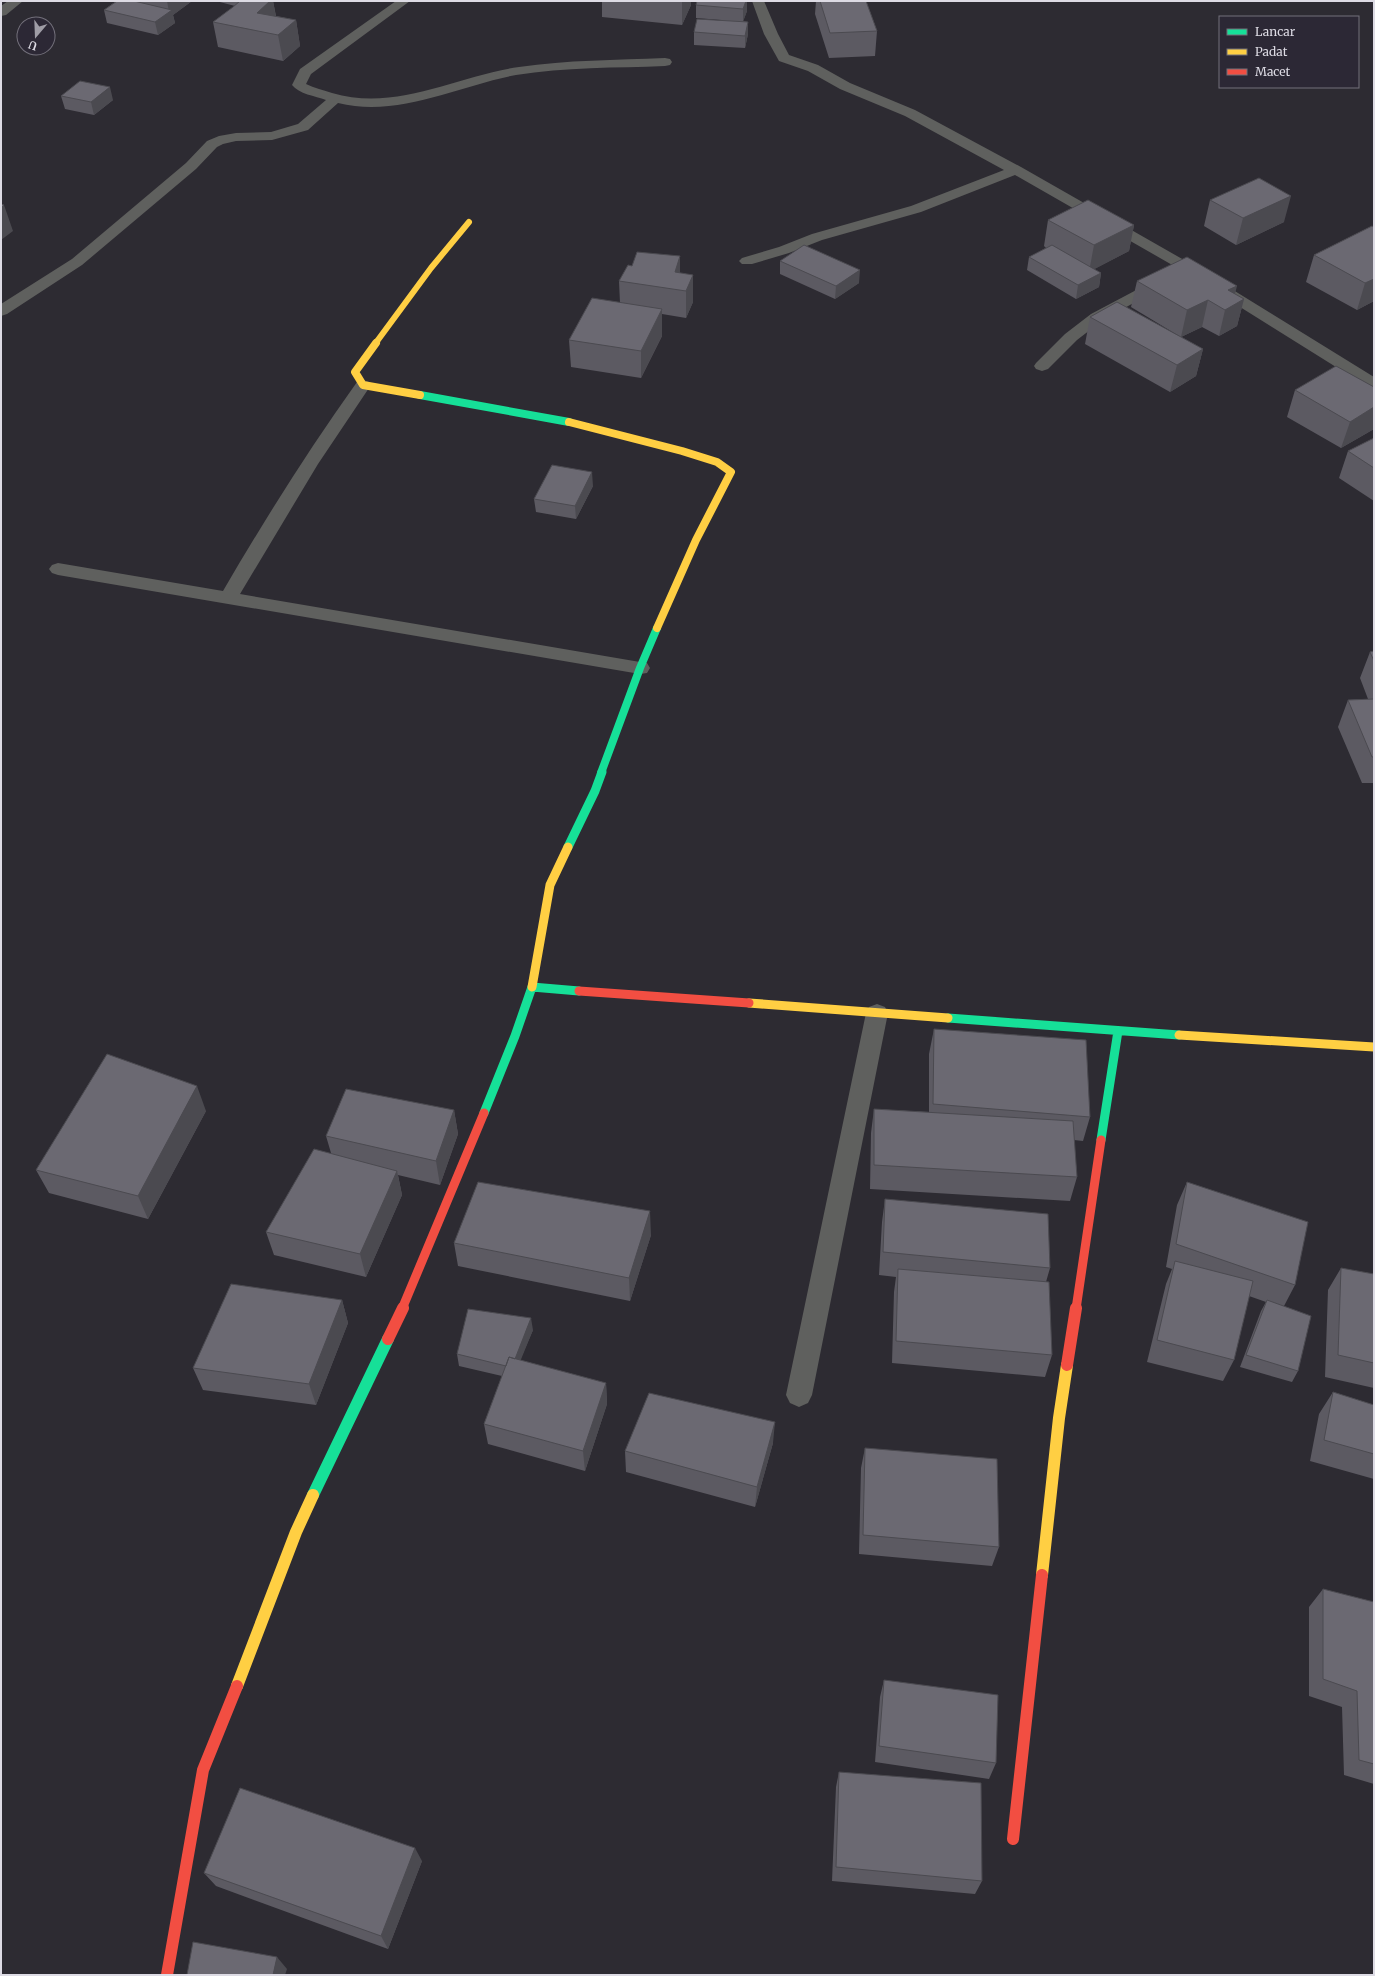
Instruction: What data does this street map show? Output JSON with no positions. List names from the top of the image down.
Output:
{
  "legend": ["Lancar", "Padat", "Macet"],
  "north": "bottom"
}
